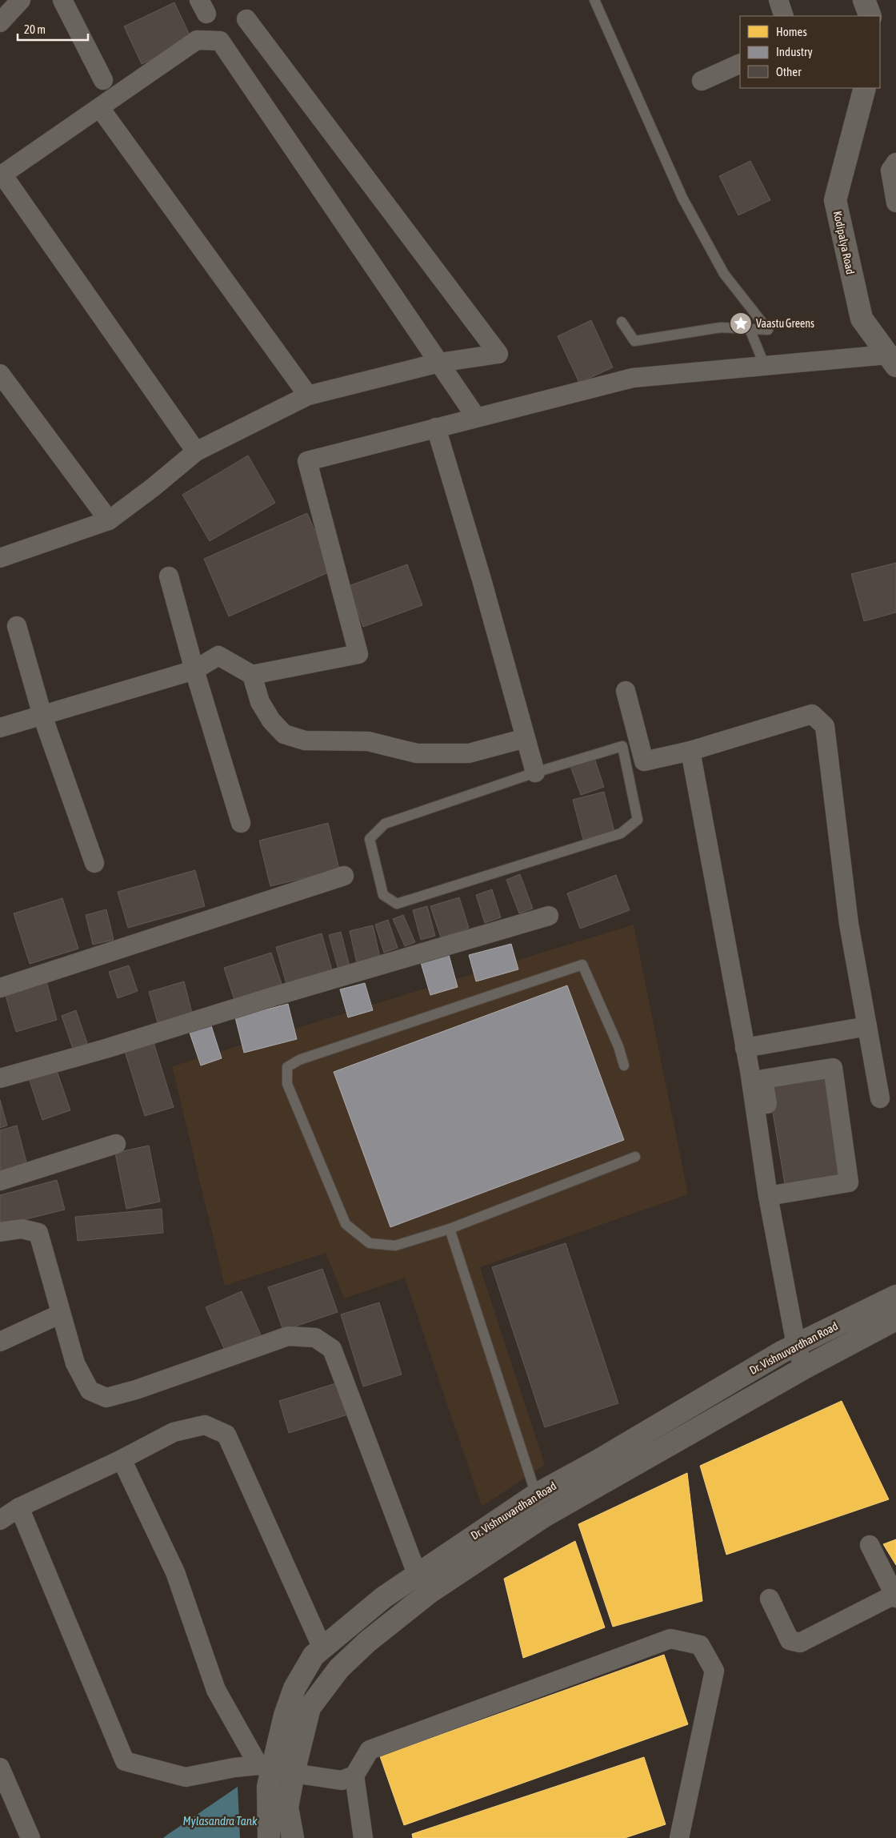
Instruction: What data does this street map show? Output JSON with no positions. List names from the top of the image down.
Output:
{
  "streets": {
    "main road": ["Kodipalya Road", "Dr. Vishnuvardhan Road"]
  },
  "water": ["Mylasandra Tank"],
  "places": {
    "place": ["Vaastu Greens"]
  },
  "legend": ["Homes", "Industry", "Other"],
  "scale_bar": "20 m"
}
